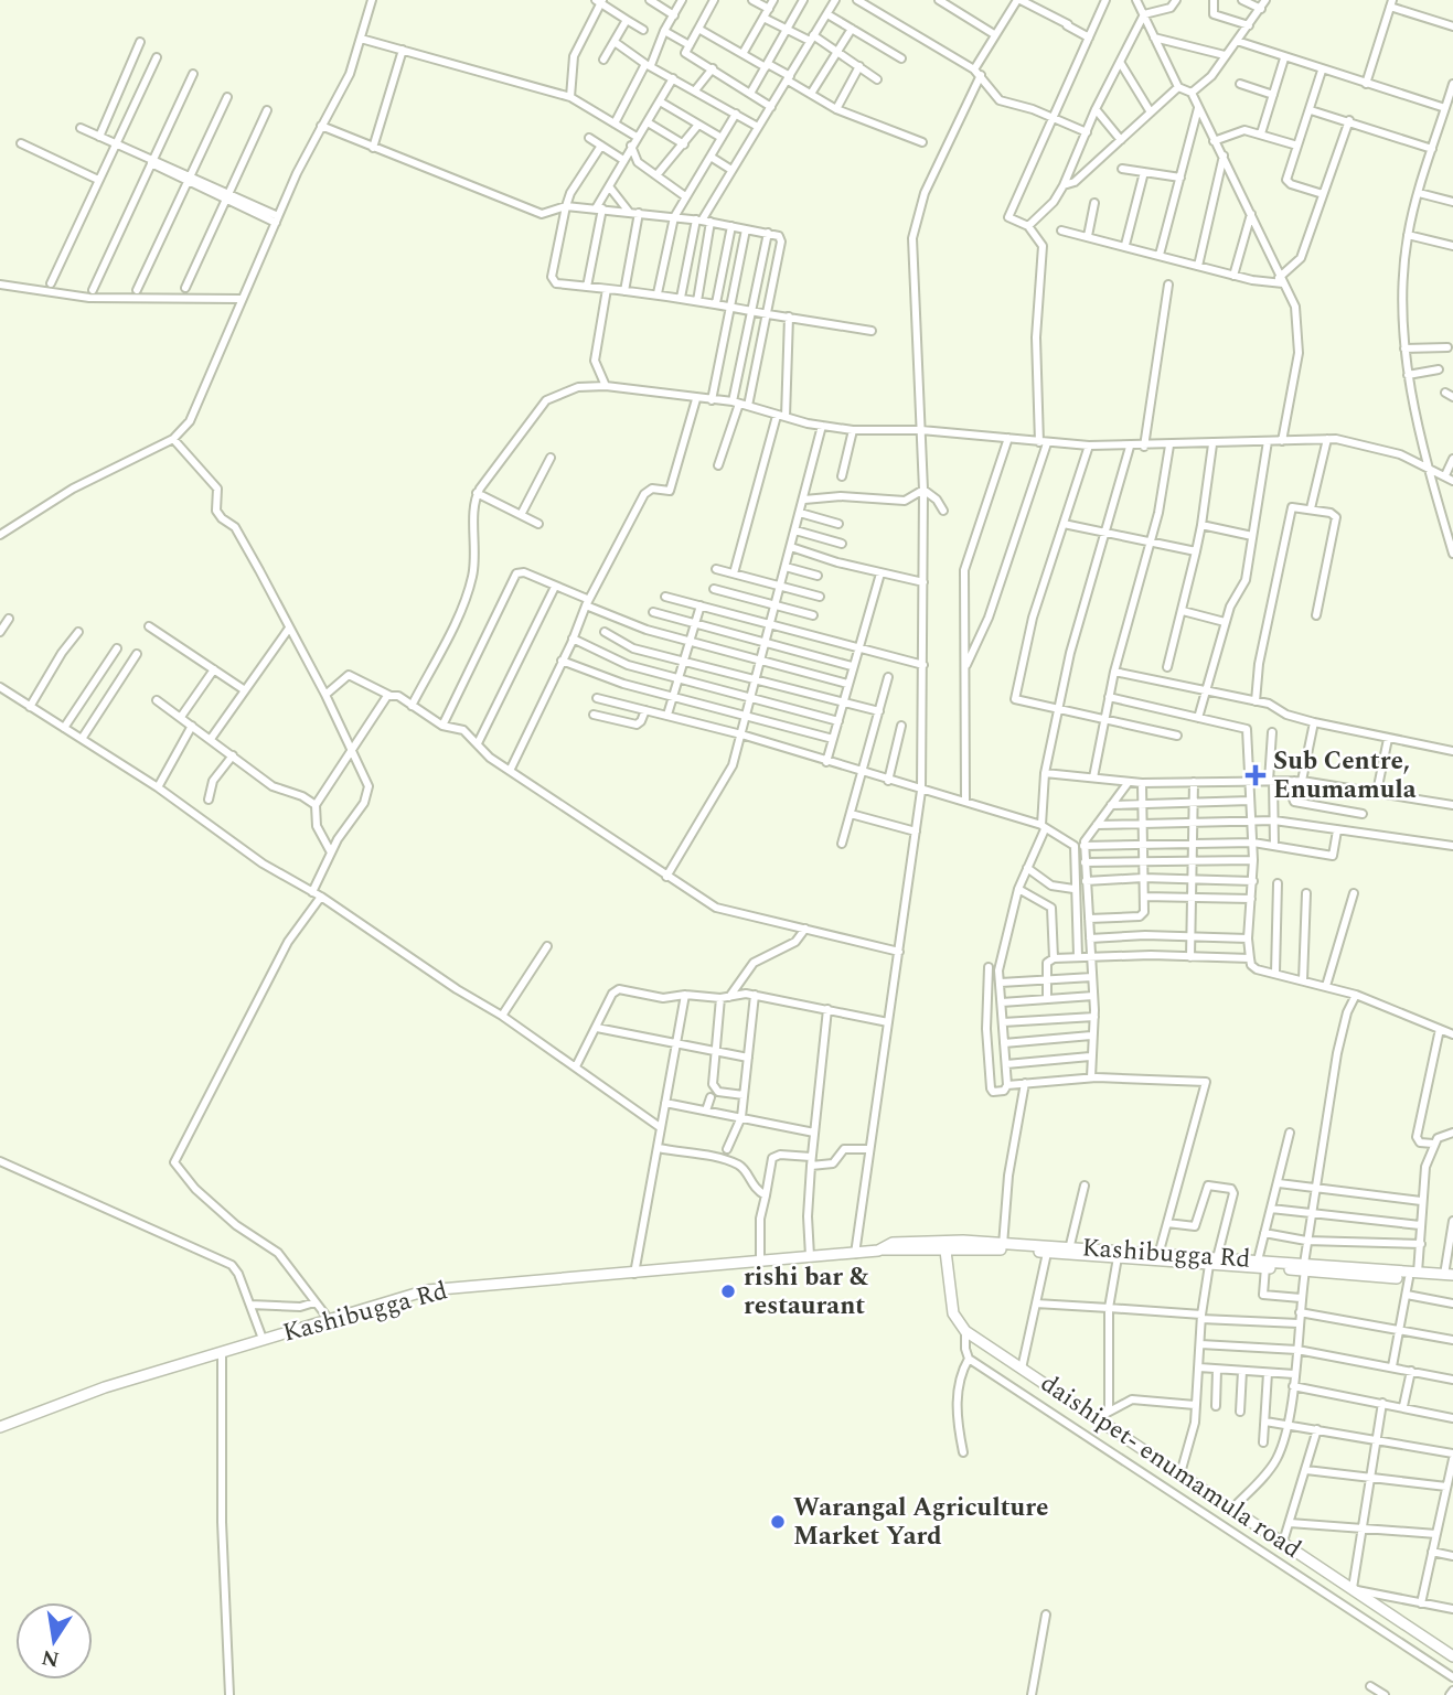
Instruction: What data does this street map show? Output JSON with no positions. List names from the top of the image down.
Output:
{
  "streets": {
    "main road": ["Kashibugga Rd", "daishipet- enumamula road"]
  },
  "places": {
    "health": ["Sub Centre, Enumamula"],
    "other": ["rishi bar & restaurant", "Warangal Agriculture Market Yard"]
  },
  "north": "bottom"
}
